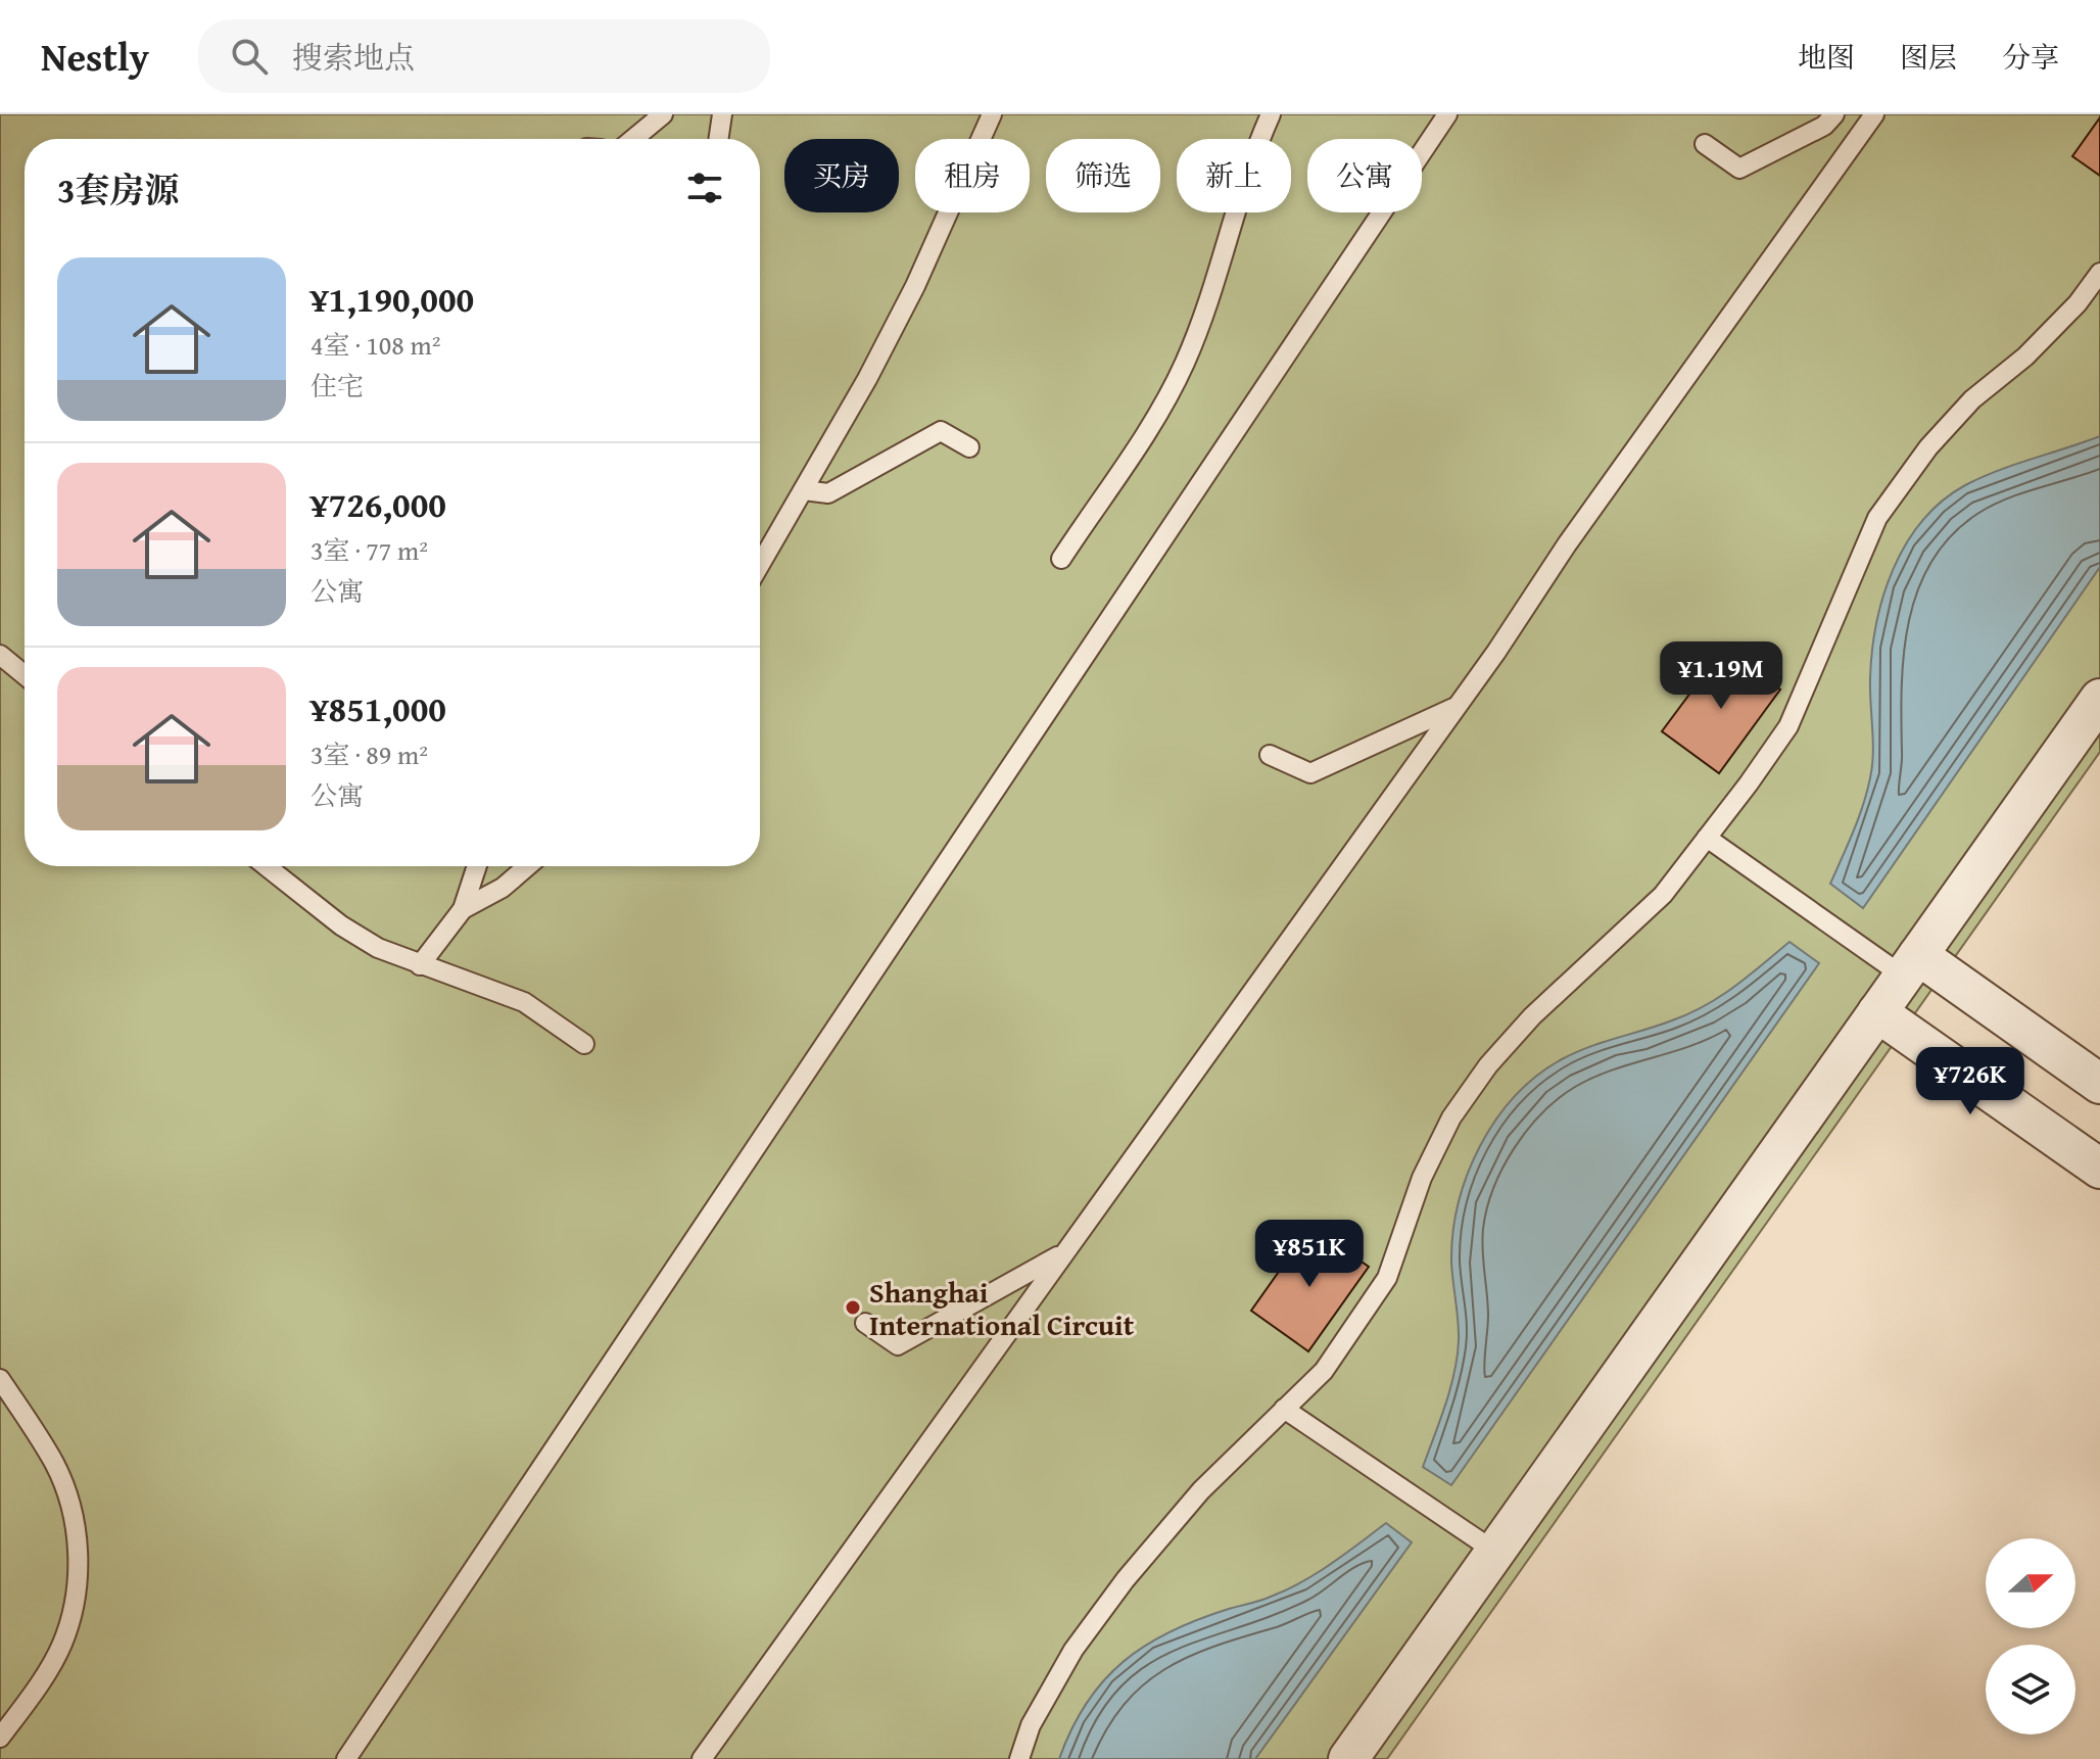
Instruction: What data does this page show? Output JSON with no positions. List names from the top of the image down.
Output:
{
  "places": ["Shanghai International Circuit"],
  "north": "right",
  "page": {
    "header": "Nestly",
    "search": "搜索地点",
    "nav": ["地图", "图层", "分享"],
    "chip": [
      "买房",
      "租房",
      "筛选",
      "新上",
      "公寓"
    ],
    "heading": "3套房源",
    "list": [
      {
        "name": "¥1,190,000",
        "note": "4室 · 108 m² · 住宅"
      },
      {
        "name": "¥726,000",
        "note": "3室 · 77 m² · 公寓"
      },
      {
        "name": "¥851,000",
        "note": "3室 · 89 m² · 公寓"
      }
    ],
    "price": ["¥1.19M", "¥726K", "¥851K"]
  }
}
